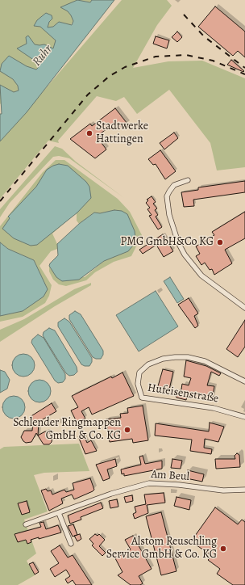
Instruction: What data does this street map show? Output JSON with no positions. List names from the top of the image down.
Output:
{
  "streets": {
    "street": ["Hufeisenstraße", "Am Beul"]
  },
  "water": ["Ruhr"],
  "places": [
    "Stadtwerke Hattingen",
    "PMG GmbH&Co KG",
    "Schlender Ringmappen GmbH & Co. KG",
    "Alstom Reuschling Service GmbH & Co. KG"
  ]
}
